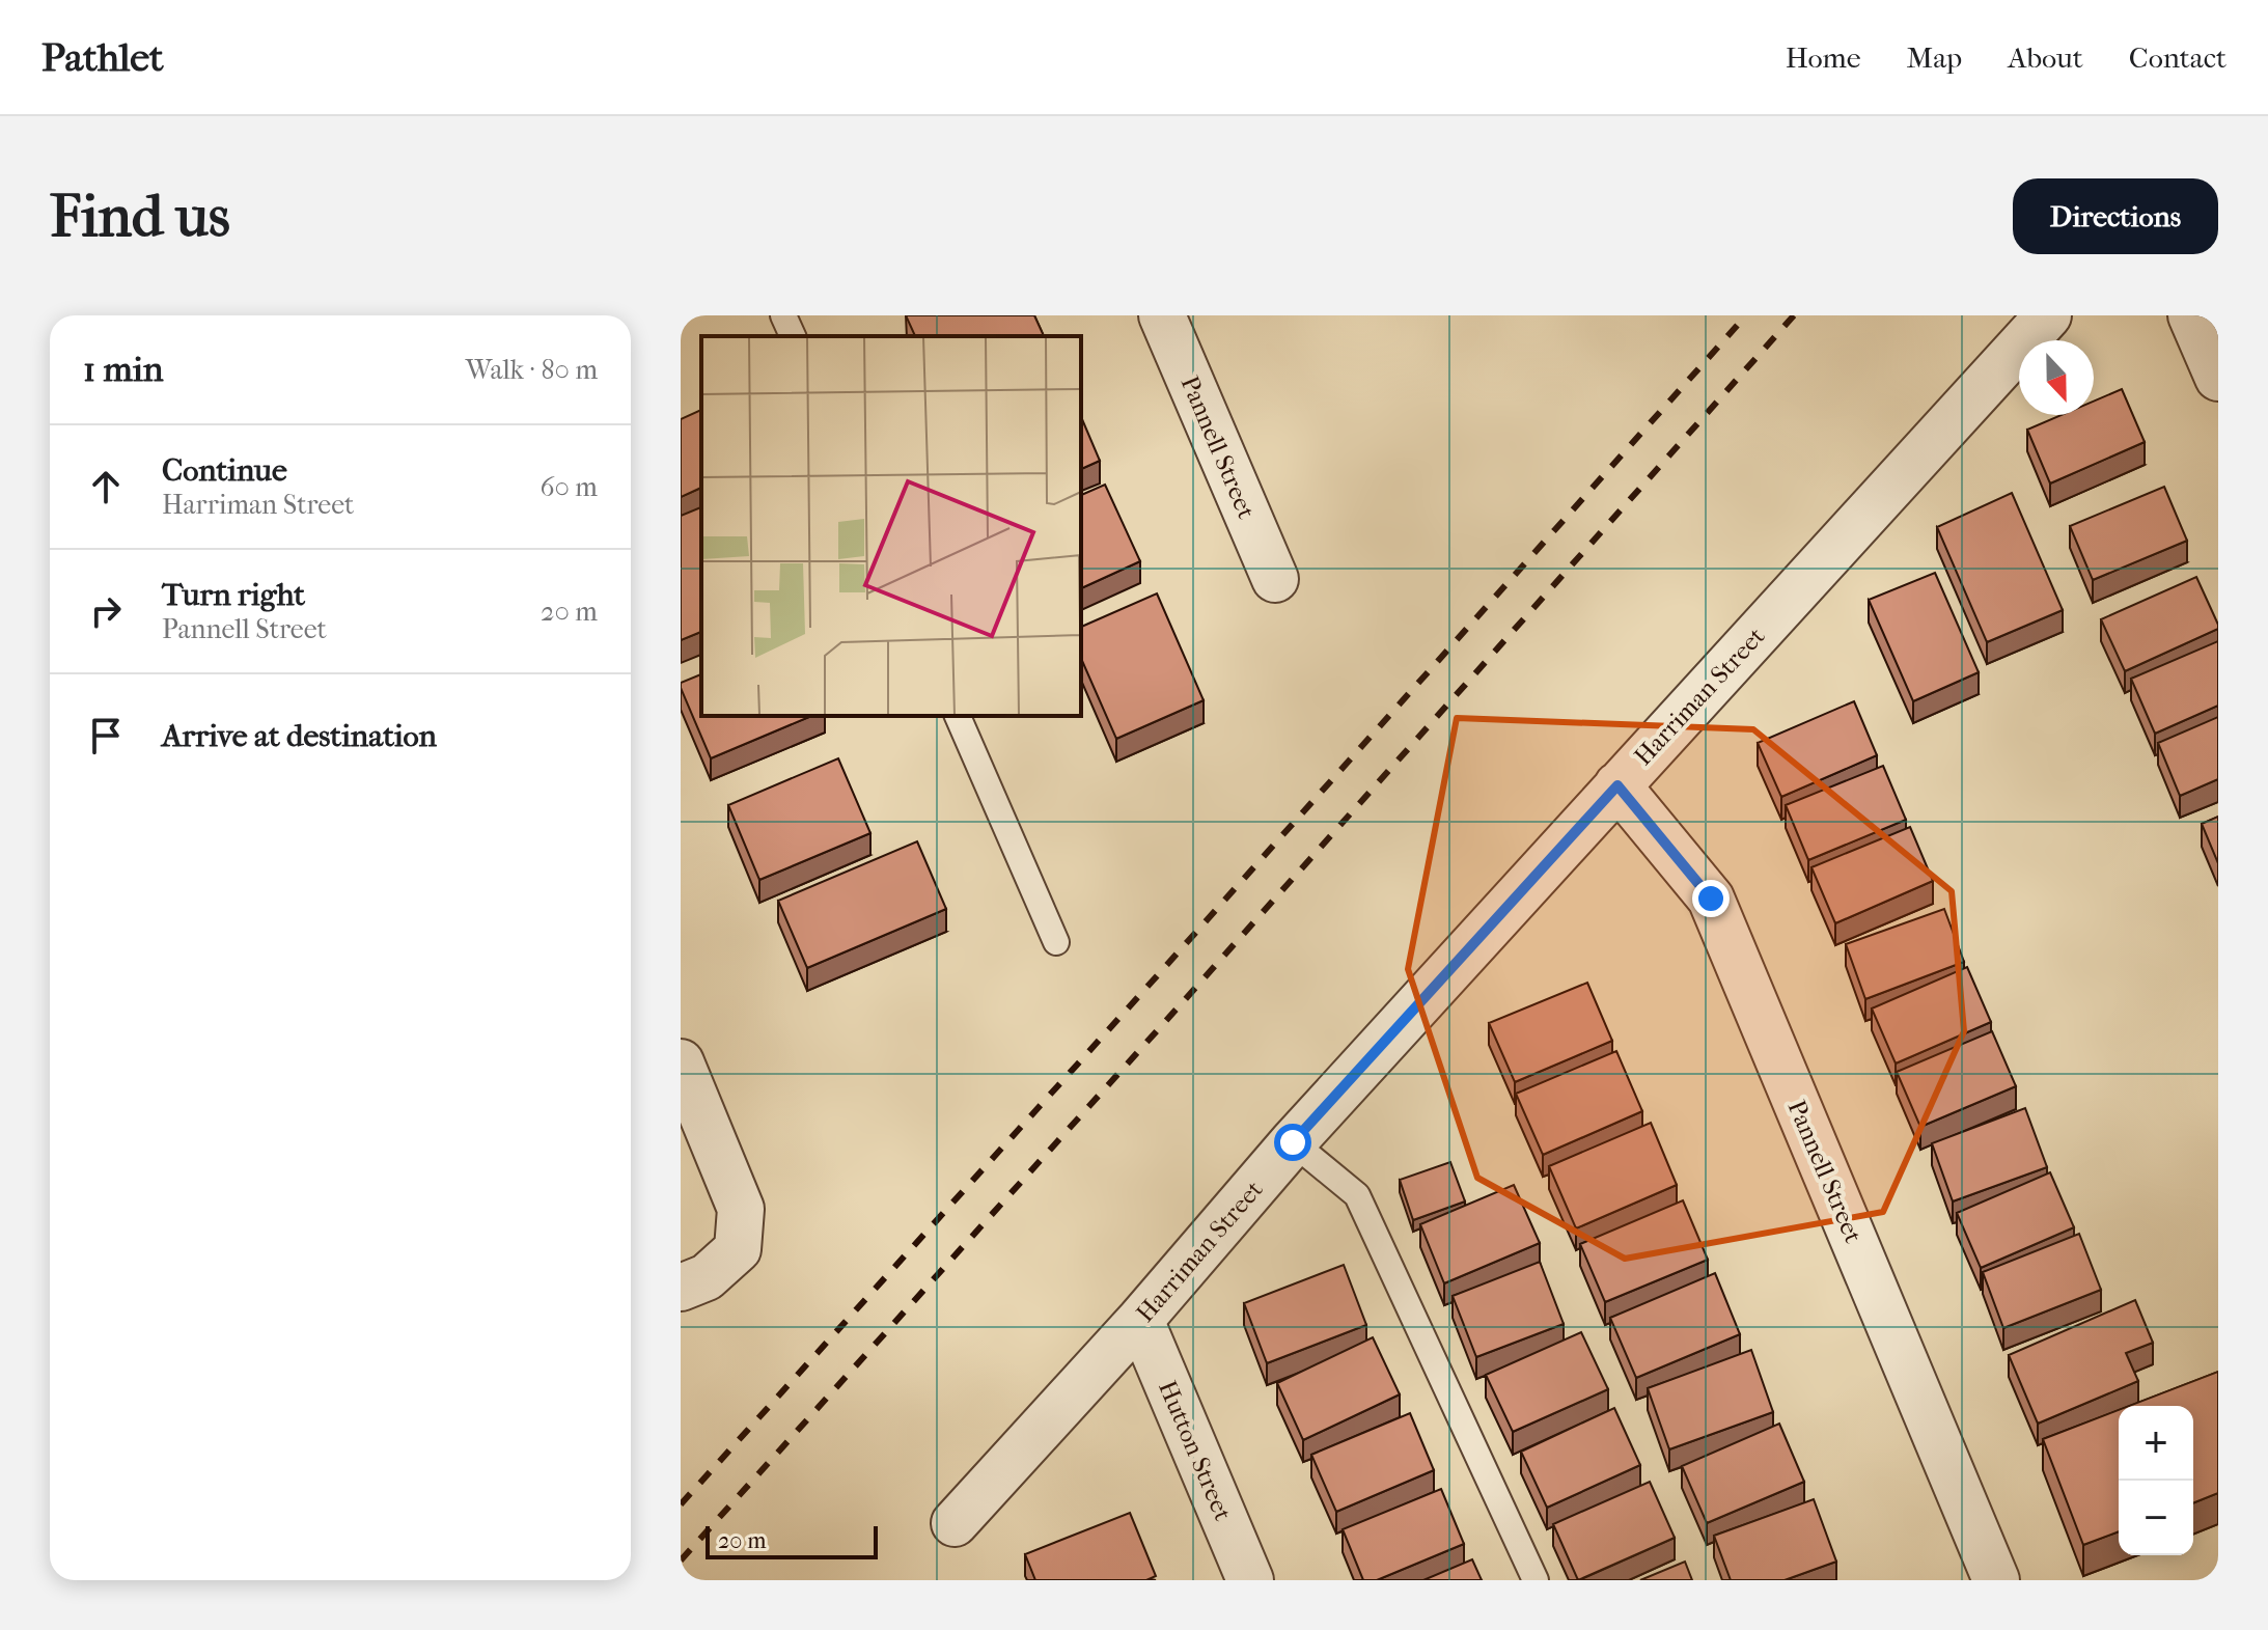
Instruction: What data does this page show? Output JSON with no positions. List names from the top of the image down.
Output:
{
  "streets": {
    "street": ["Pannell Street", "Harriman Street", "Hutton Street"]
  },
  "crossings": [
    ["Pannell Street", "Harriman Street"],
    ["Harriman Street", "Hutton Street"]
  ],
  "scale_bar": "20 m",
  "north": "bottom",
  "page": {
    "header": "Pathlet",
    "nav": [
      "Home",
      "Map",
      "About",
      "Contact"
    ],
    "buttons": "Directions",
    "title": "Find us",
    "heading": ["1 min", "Walk · 80 m"],
    "list": [
      ["Continue", "Harriman Street", "60 m"],
      ["Turn right", "Pannell Street", "20 m"],
      "Arrive at destination"
    ],
    "map_buttons": ["+", "−"],
    "scale": "20 m"
  }
}
